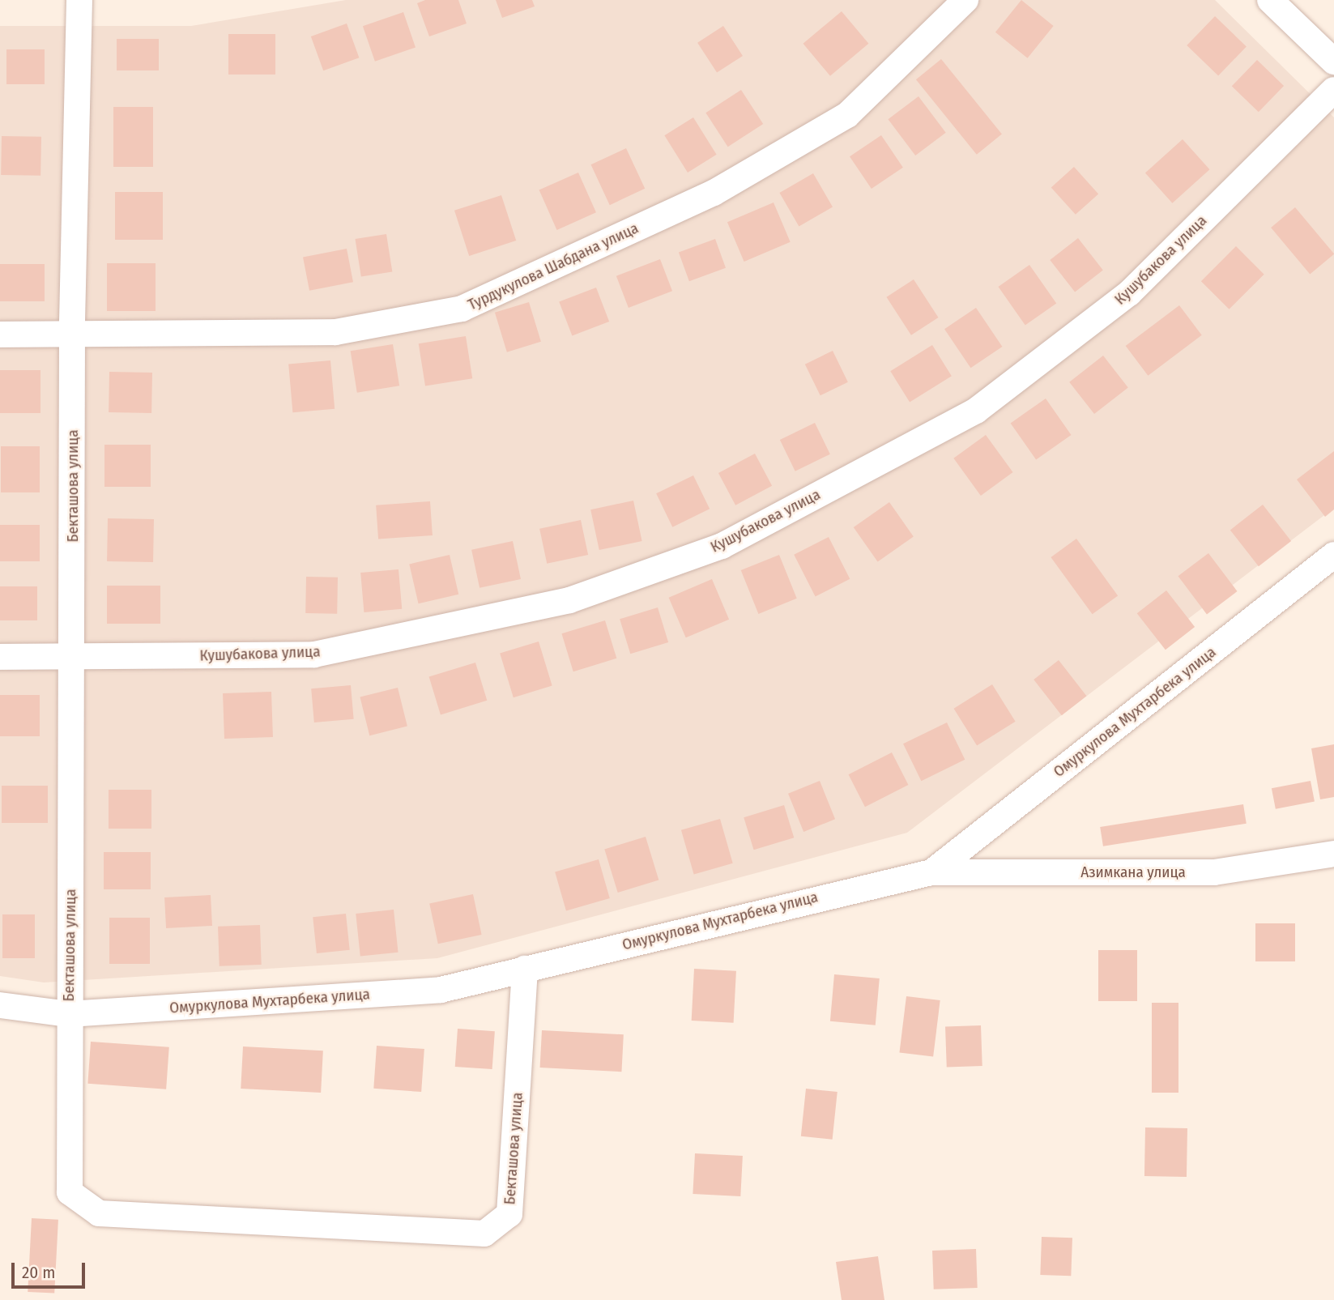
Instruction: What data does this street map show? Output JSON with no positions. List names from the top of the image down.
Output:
{
  "streets": {
    "street": [
      "Кушубакова улица",
      "Турдукулова Шабдана улица",
      "Бекташова улица",
      "Омуркулова Мухтарбека улица",
      "Азимкана улица"
    ]
  },
  "crossings": [
    ["Кушубакова улица", "Бекташова улица"],
    ["Турдукулова Шабдана улица", "Бекташова улица"],
    ["Бекташова улица", "Омуркулова Мухтарбека улица"],
    ["Омуркулова Мухтарбека улица", "Азимкана улица"]
  ],
  "scale_bar": "20 m"
}
